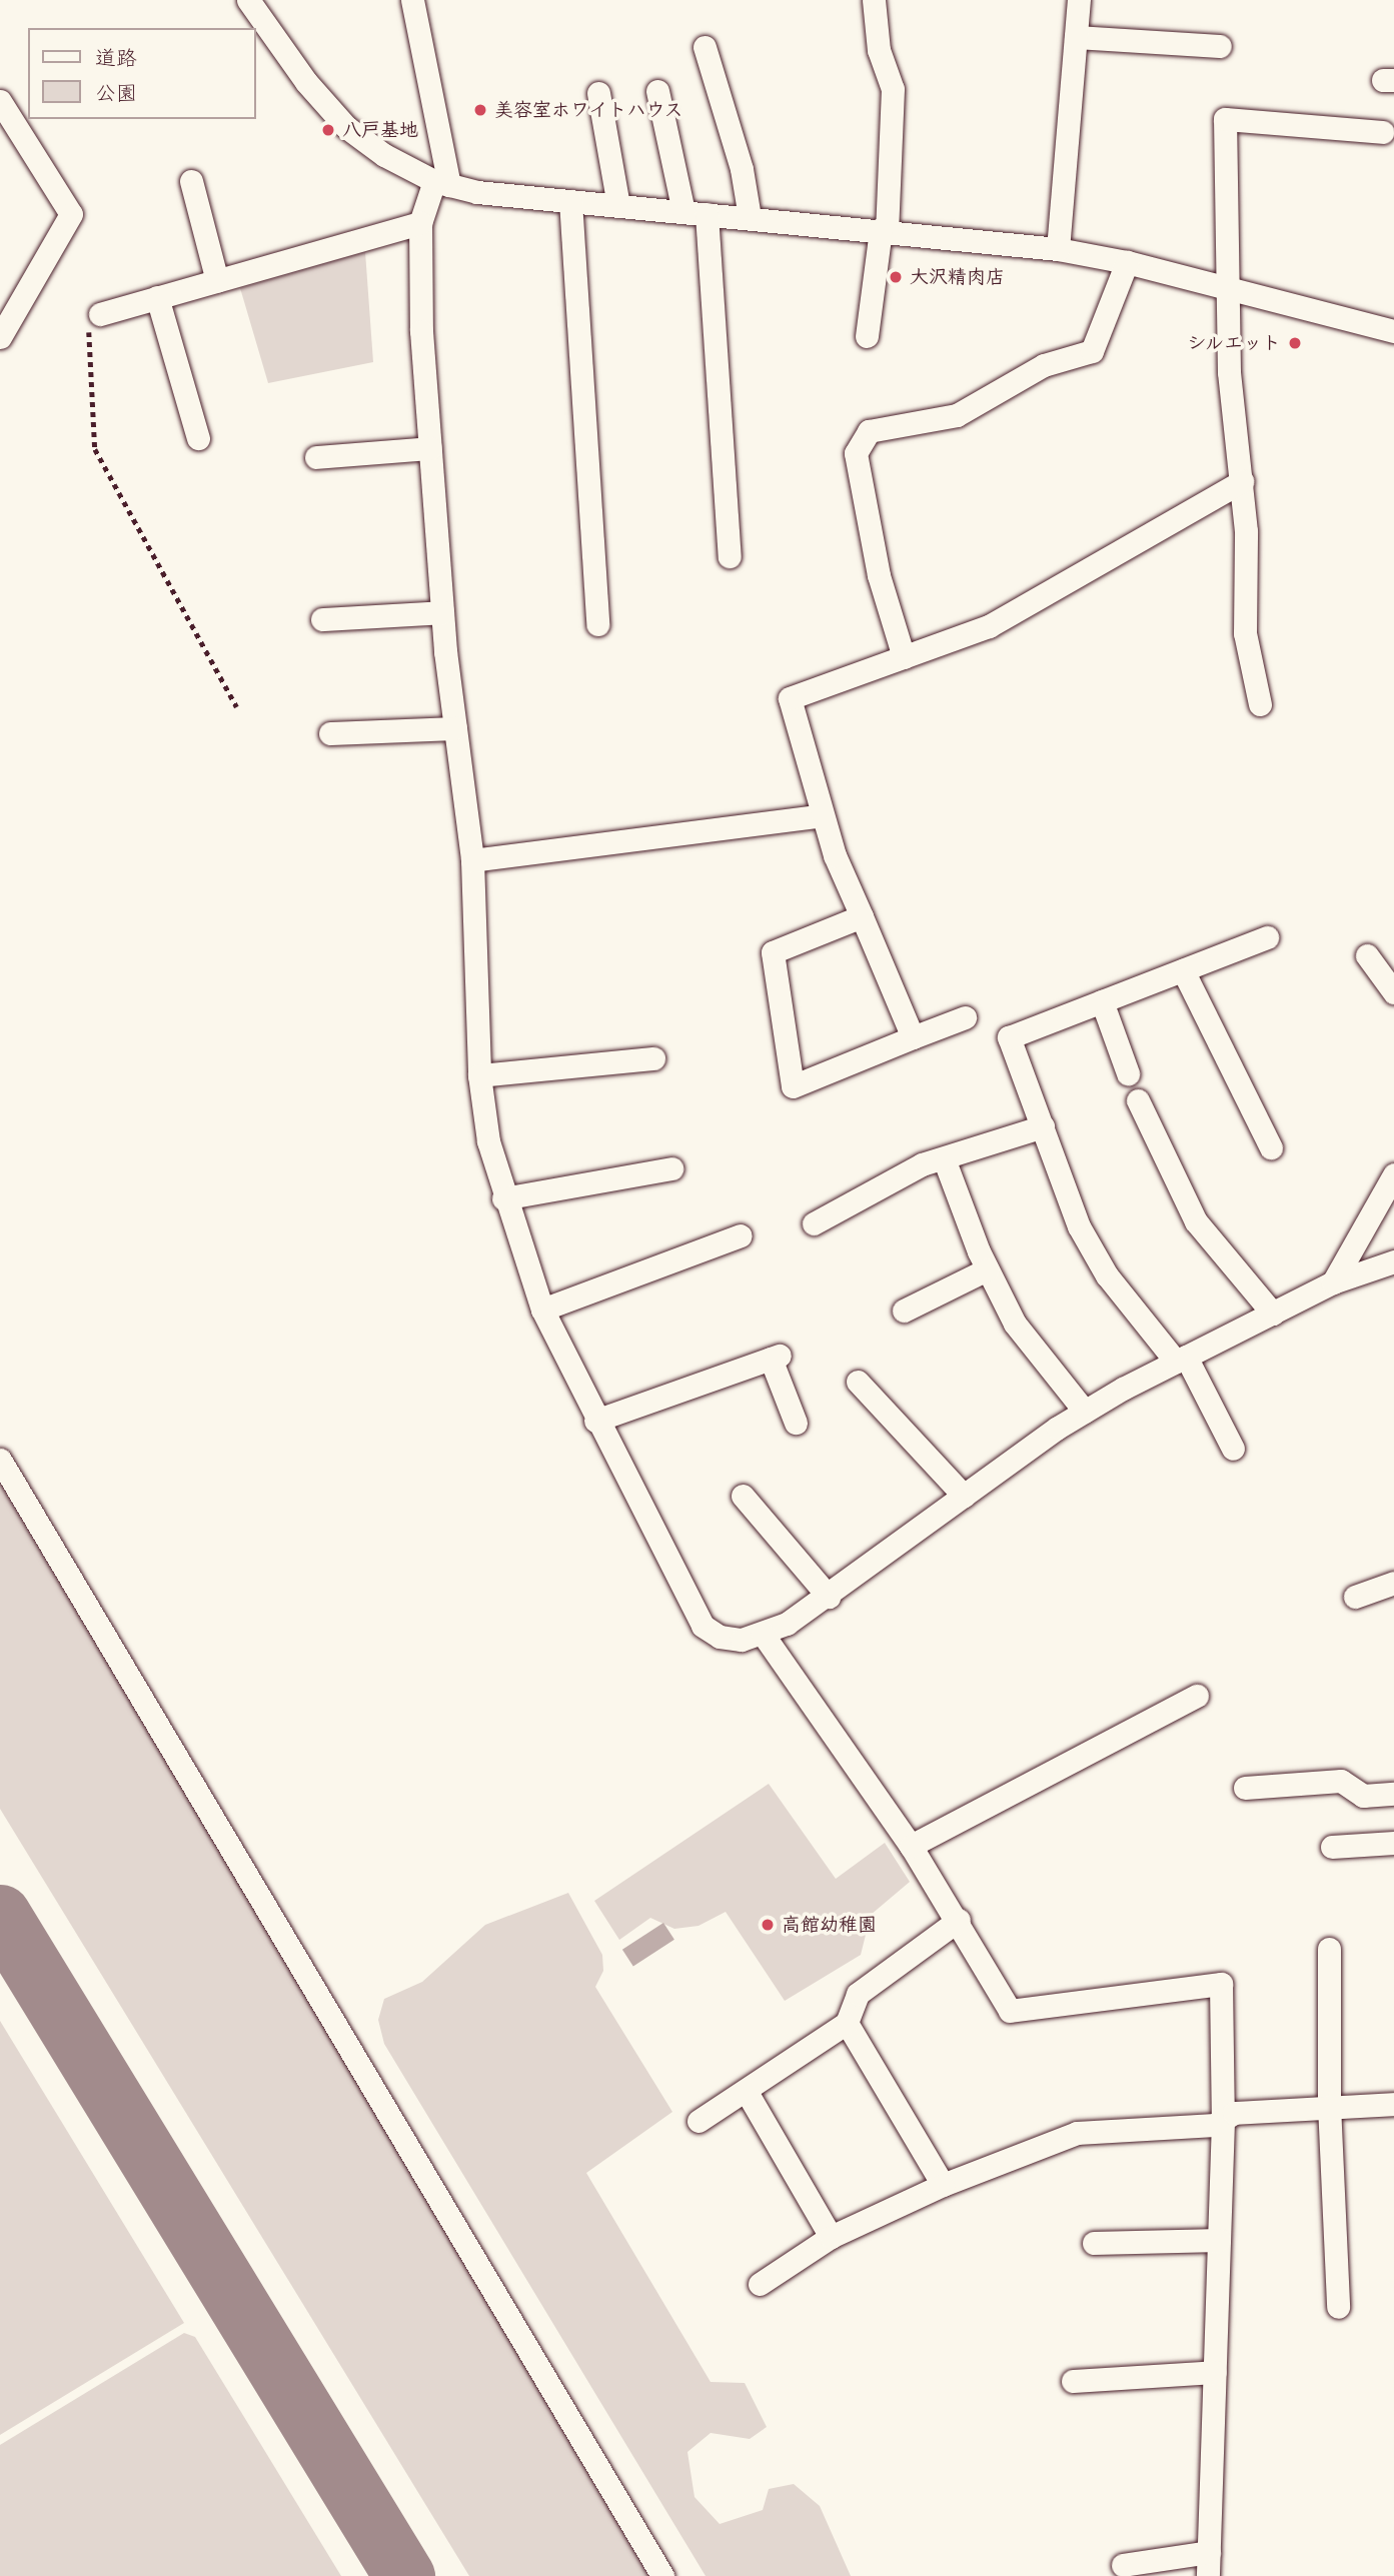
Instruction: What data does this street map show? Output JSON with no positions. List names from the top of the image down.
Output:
{
  "places": [
    "美容室ホワイトハウス",
    "八戸基地",
    "大沢精肉店",
    "シルエット",
    "高館幼稚園"
  ],
  "legend": ["道路", "公園"]
}
